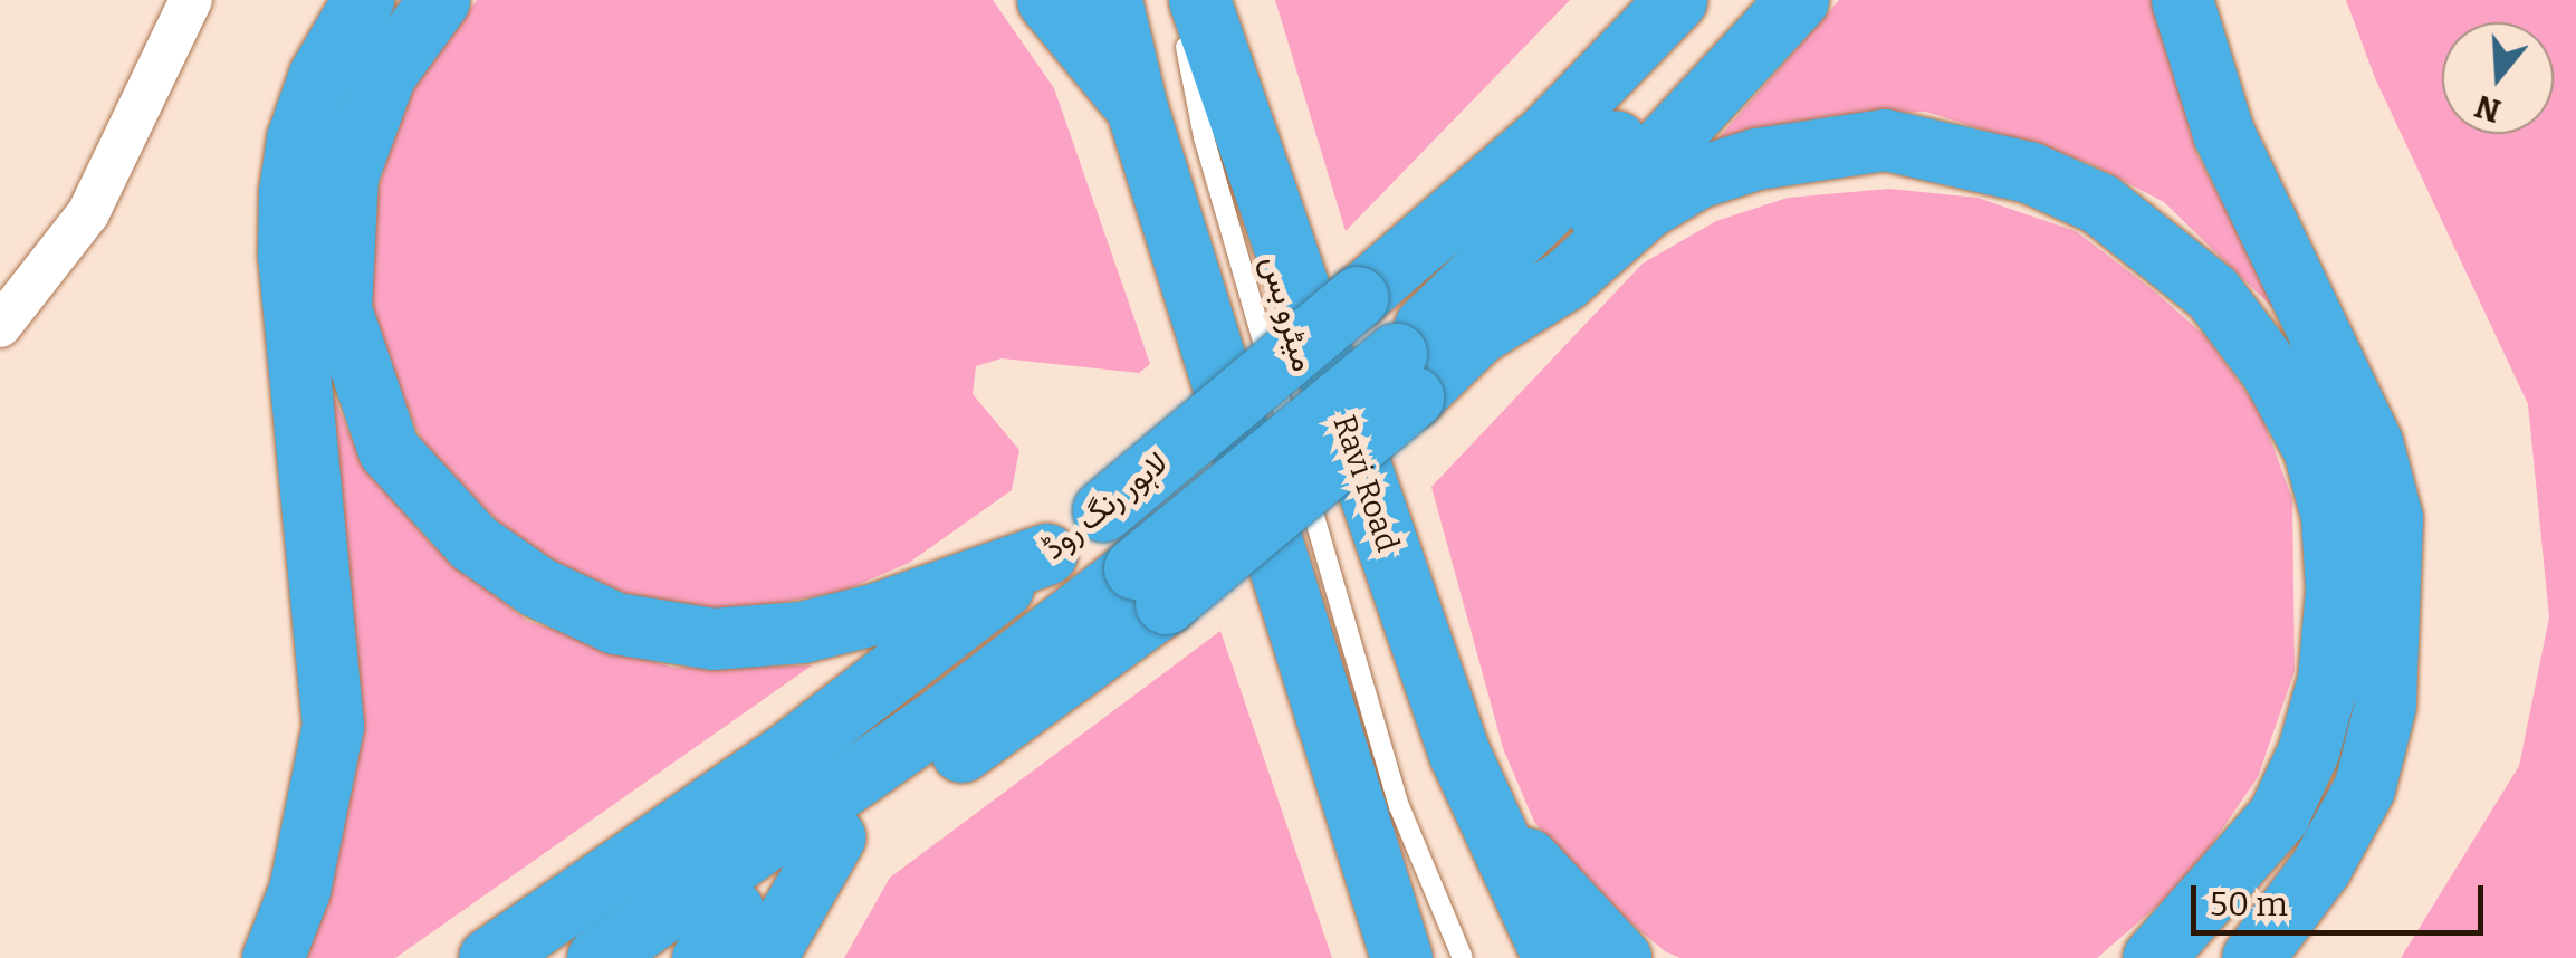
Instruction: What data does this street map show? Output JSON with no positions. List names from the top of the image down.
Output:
{
  "streets": {
    "highway": ["Ravi Road", "لاہور رنگ روڈ"],
    "lane": ["میٹرو بس"]
  },
  "scale_bar": "50 m",
  "north": "bottom"
}
